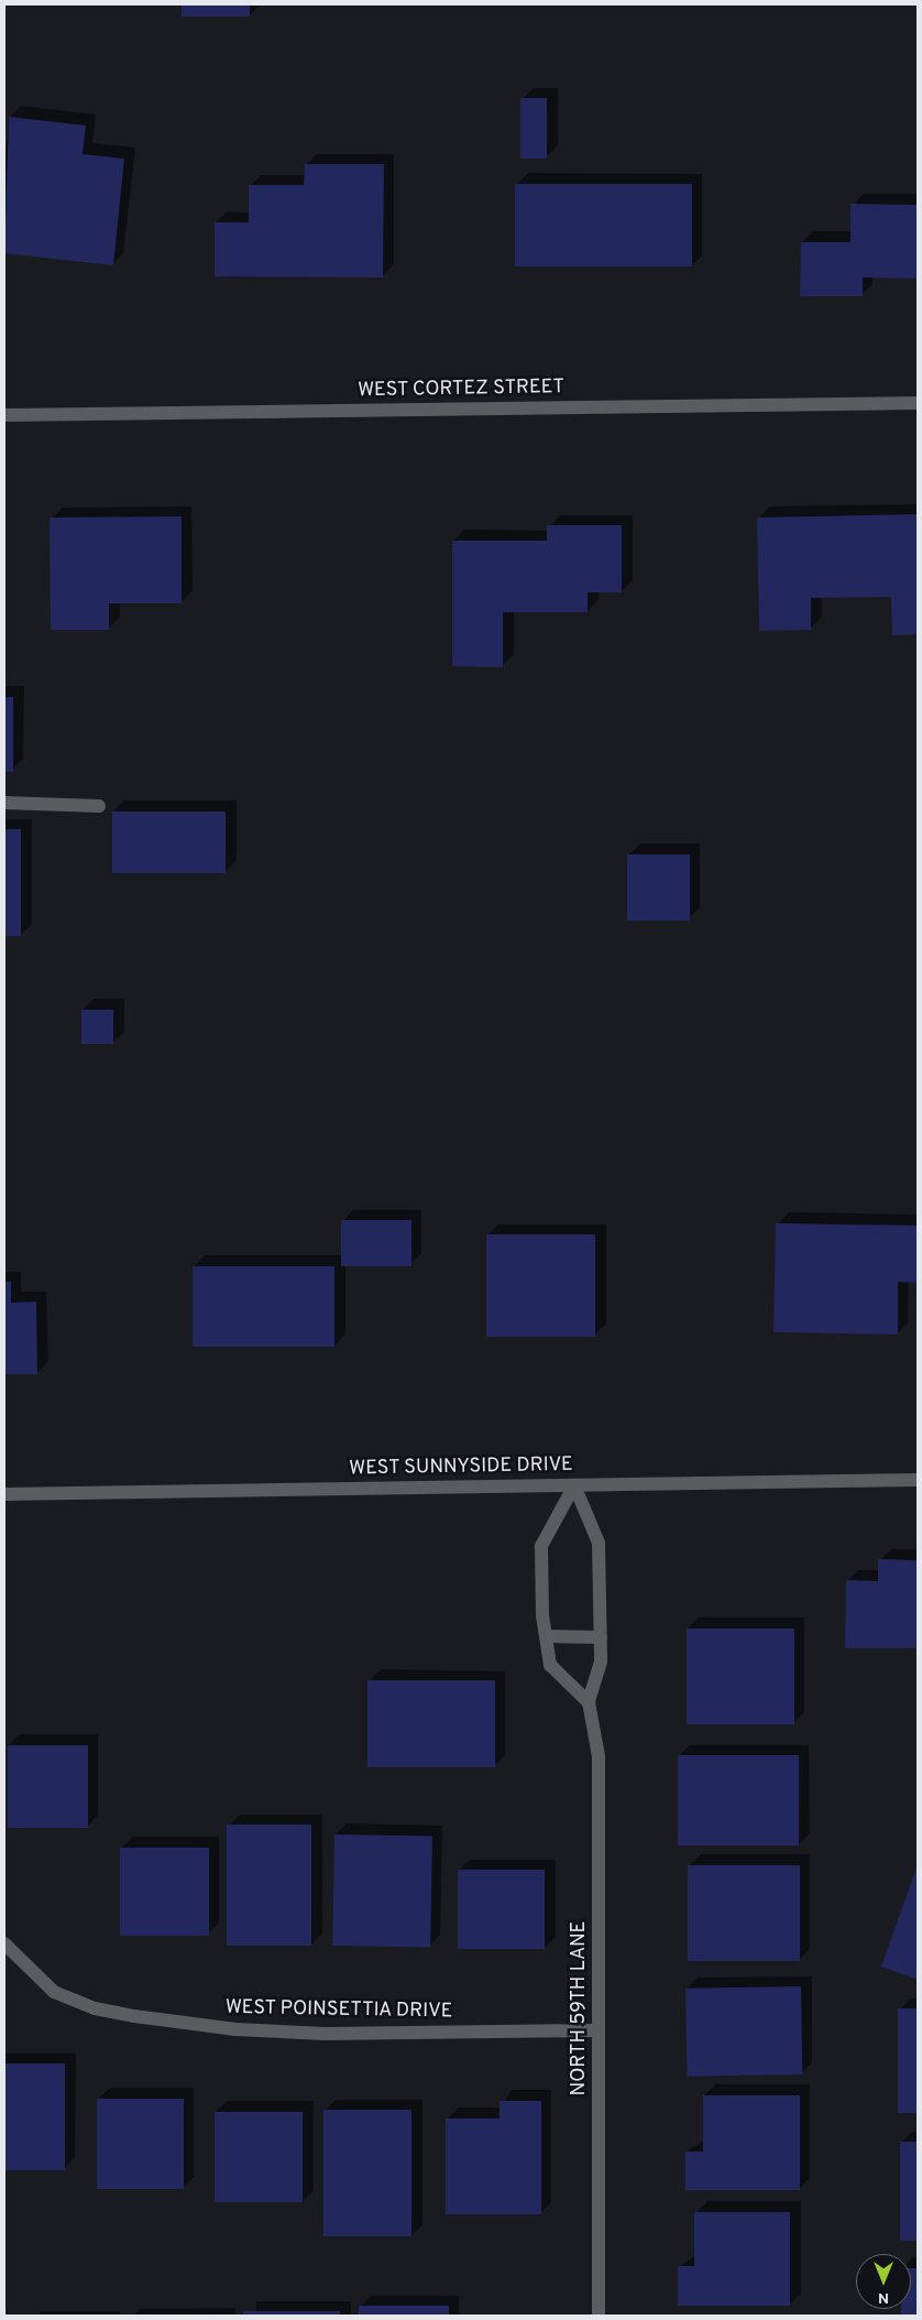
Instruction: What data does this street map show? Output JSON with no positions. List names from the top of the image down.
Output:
{
  "streets": {
    "street": [
      "WEST CORTEZ STREET",
      "WEST SUNNYSIDE DRIVE",
      "NORTH 59TH LANE",
      "WEST POINSETTIA DRIVE"
    ]
  },
  "crossings": [
    ["WEST SUNNYSIDE DRIVE", "NORTH 59TH LANE"],
    ["NORTH 59TH LANE", "WEST POINSETTIA DRIVE"]
  ],
  "north": "bottom"
}
